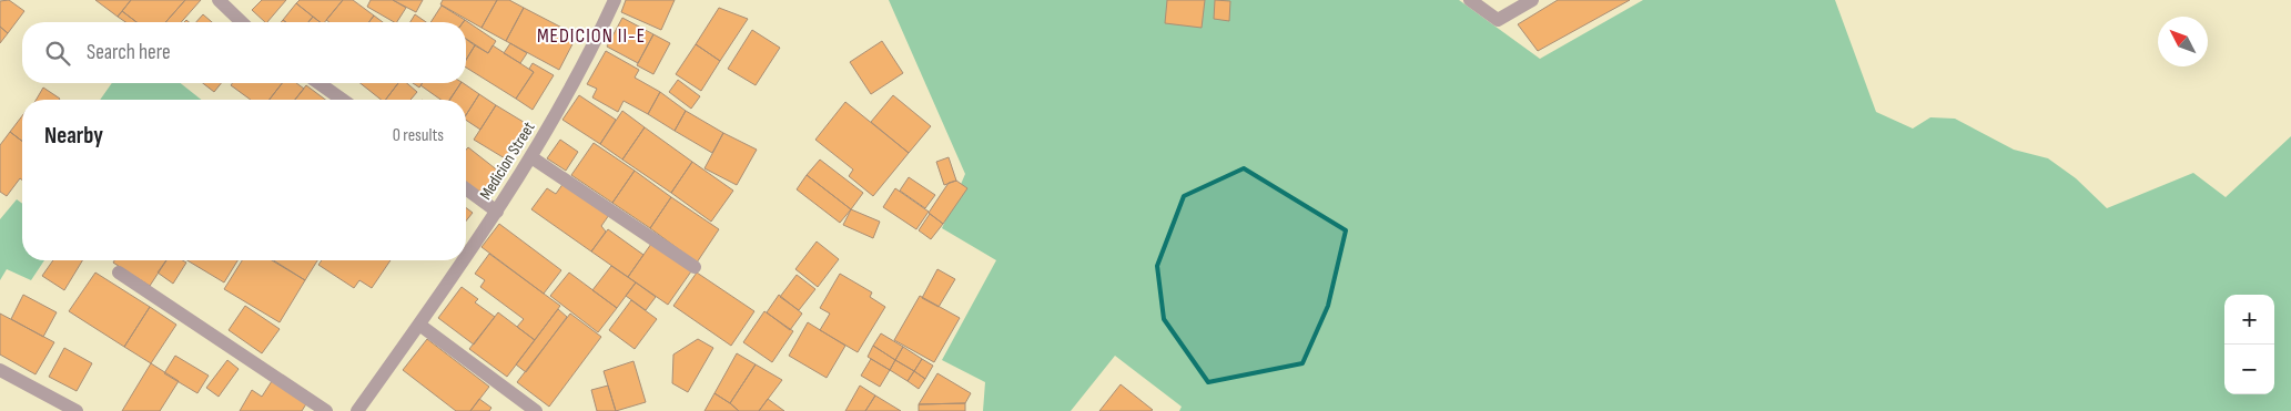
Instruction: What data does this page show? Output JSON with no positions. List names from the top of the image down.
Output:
{
  "streets": {
    "street": ["Medicion Street"]
  },
  "districts": ["MEDICION II-E"],
  "north": "top left",
  "page": {
    "search": "Search here",
    "heading": ["Nearby", "0 results"],
    "map_buttons": ["+", "−"]
  }
}
